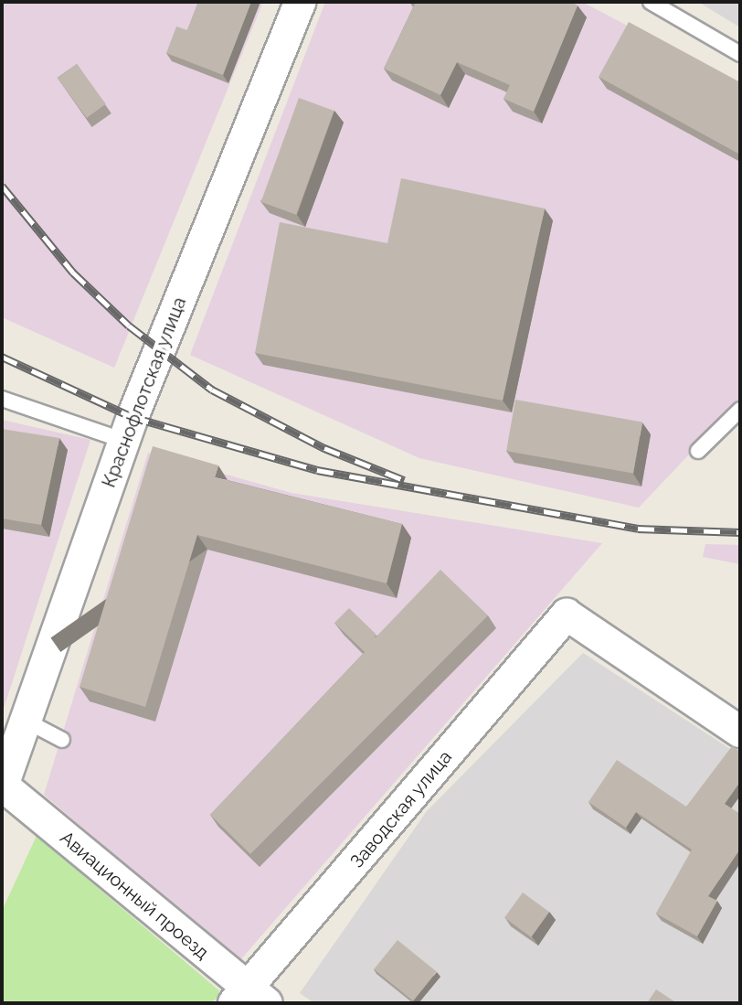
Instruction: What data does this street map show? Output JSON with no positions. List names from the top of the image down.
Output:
{
  "streets": {
    "street": ["Краснофлотская улица", "Заводская улица", "Авиационный проезд"]
  },
  "crossings": [
    ["Краснофлотская улица", "Авиационный проезд"],
    ["Заводская улица", "Авиационный проезд"]
  ]
}
